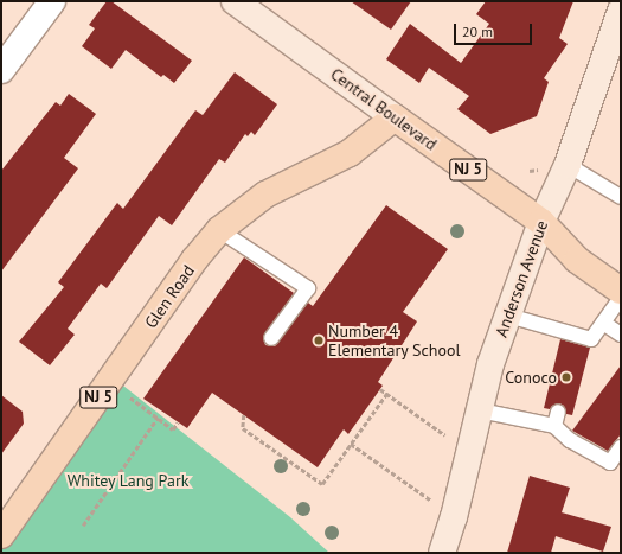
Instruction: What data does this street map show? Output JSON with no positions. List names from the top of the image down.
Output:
{
  "streets": {
    "main road": [
      "Central Boulevard",
      "NJ 5",
      "Anderson Avenue",
      "Glen Road"
    ]
  },
  "crossings": [
    ["Central Boulevard", "Anderson Avenue"],
    ["Central Boulevard", "Glen Road"]
  ],
  "parks": ["Whitey Lang Park"],
  "places": ["Number 4 Elementary School", "Conoco"],
  "scale_bar": "20 m"
}
